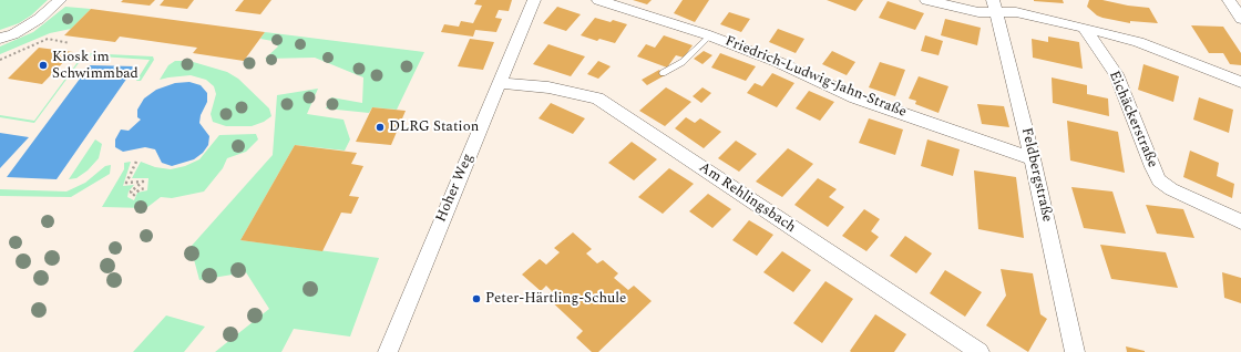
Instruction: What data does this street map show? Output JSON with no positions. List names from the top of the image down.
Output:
{
  "streets": {
    "street": [
      "Friedrich-Ludwig-Jahn-Straße",
      "Eichäckerstraße",
      "Feldbergstraße",
      "Hoher Weg",
      "Am Rehlingsbach"
    ]
  },
  "crossings": [
    ["Friedrich-Ludwig-Jahn-Straße", "Feldbergstraße"],
    ["Hoher Weg", "Am Rehlingsbach"]
  ],
  "places": ["Kiosk im Schwimmbad", "DLRG Station", "Peter-Härtling-Schule"]
}
